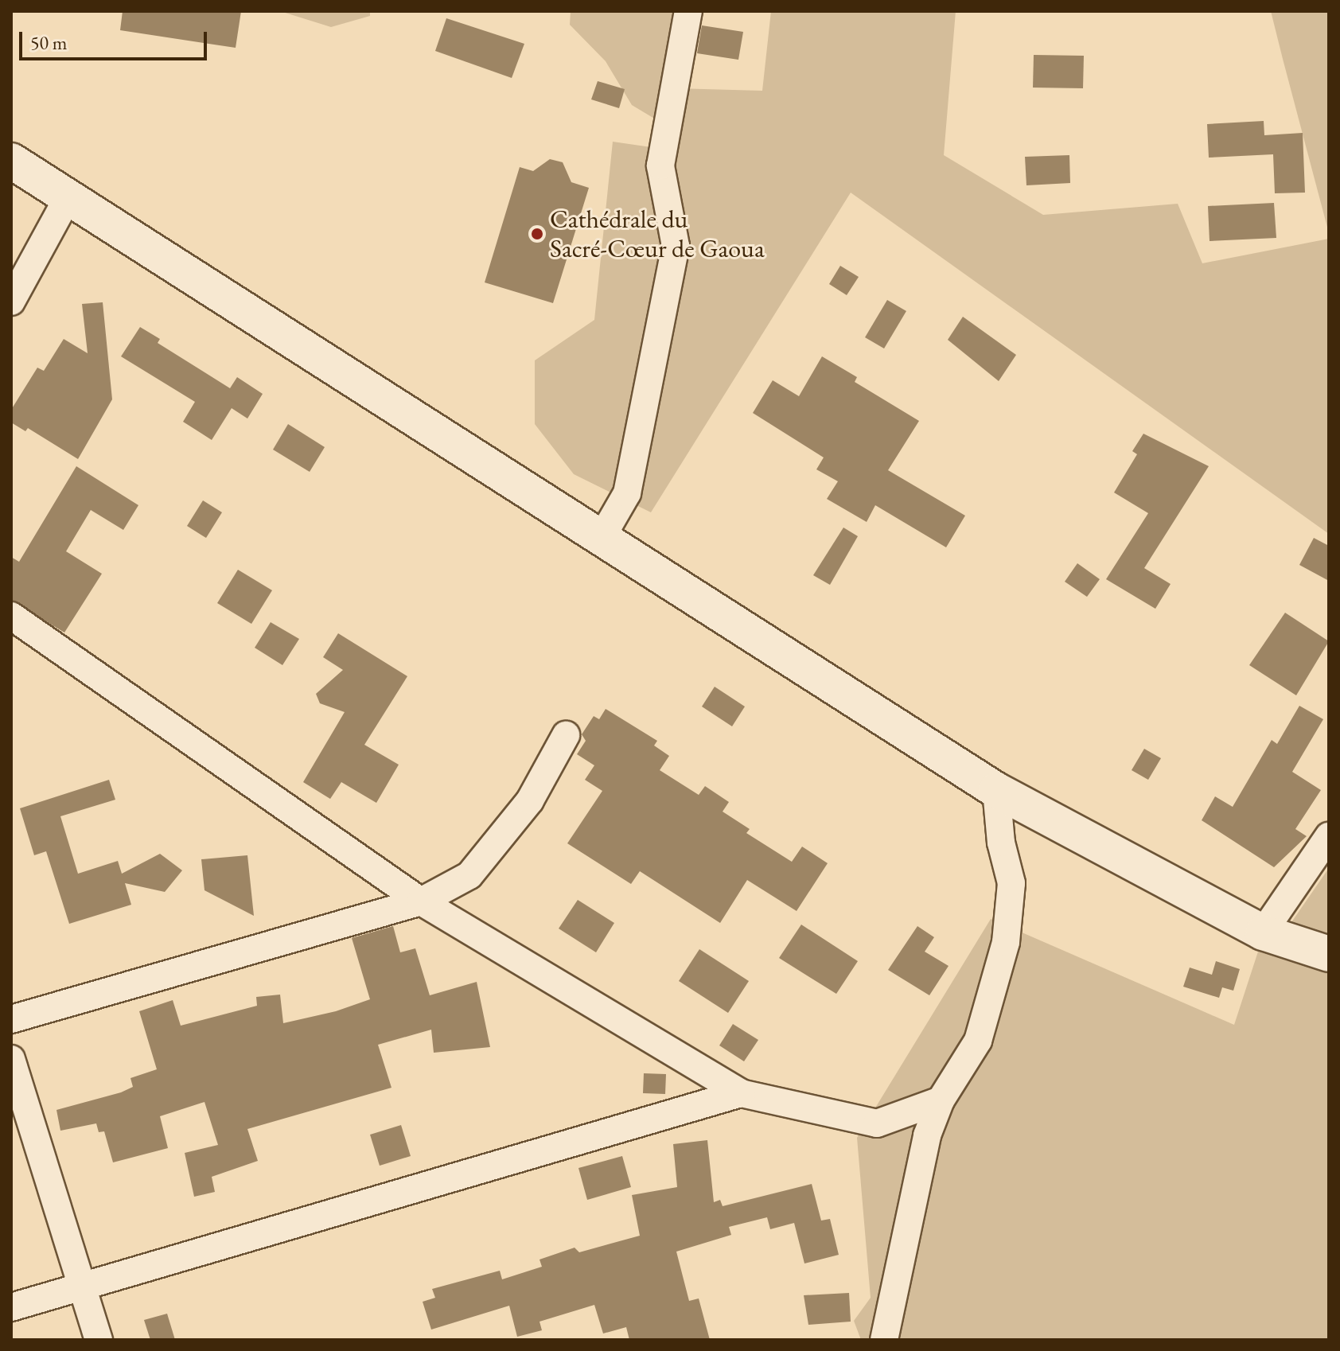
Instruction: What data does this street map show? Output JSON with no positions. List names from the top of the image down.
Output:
{
  "places": ["Cathédrale du Sacré-Cœur de Gaoua"],
  "scale_bar": "50 m"
}
